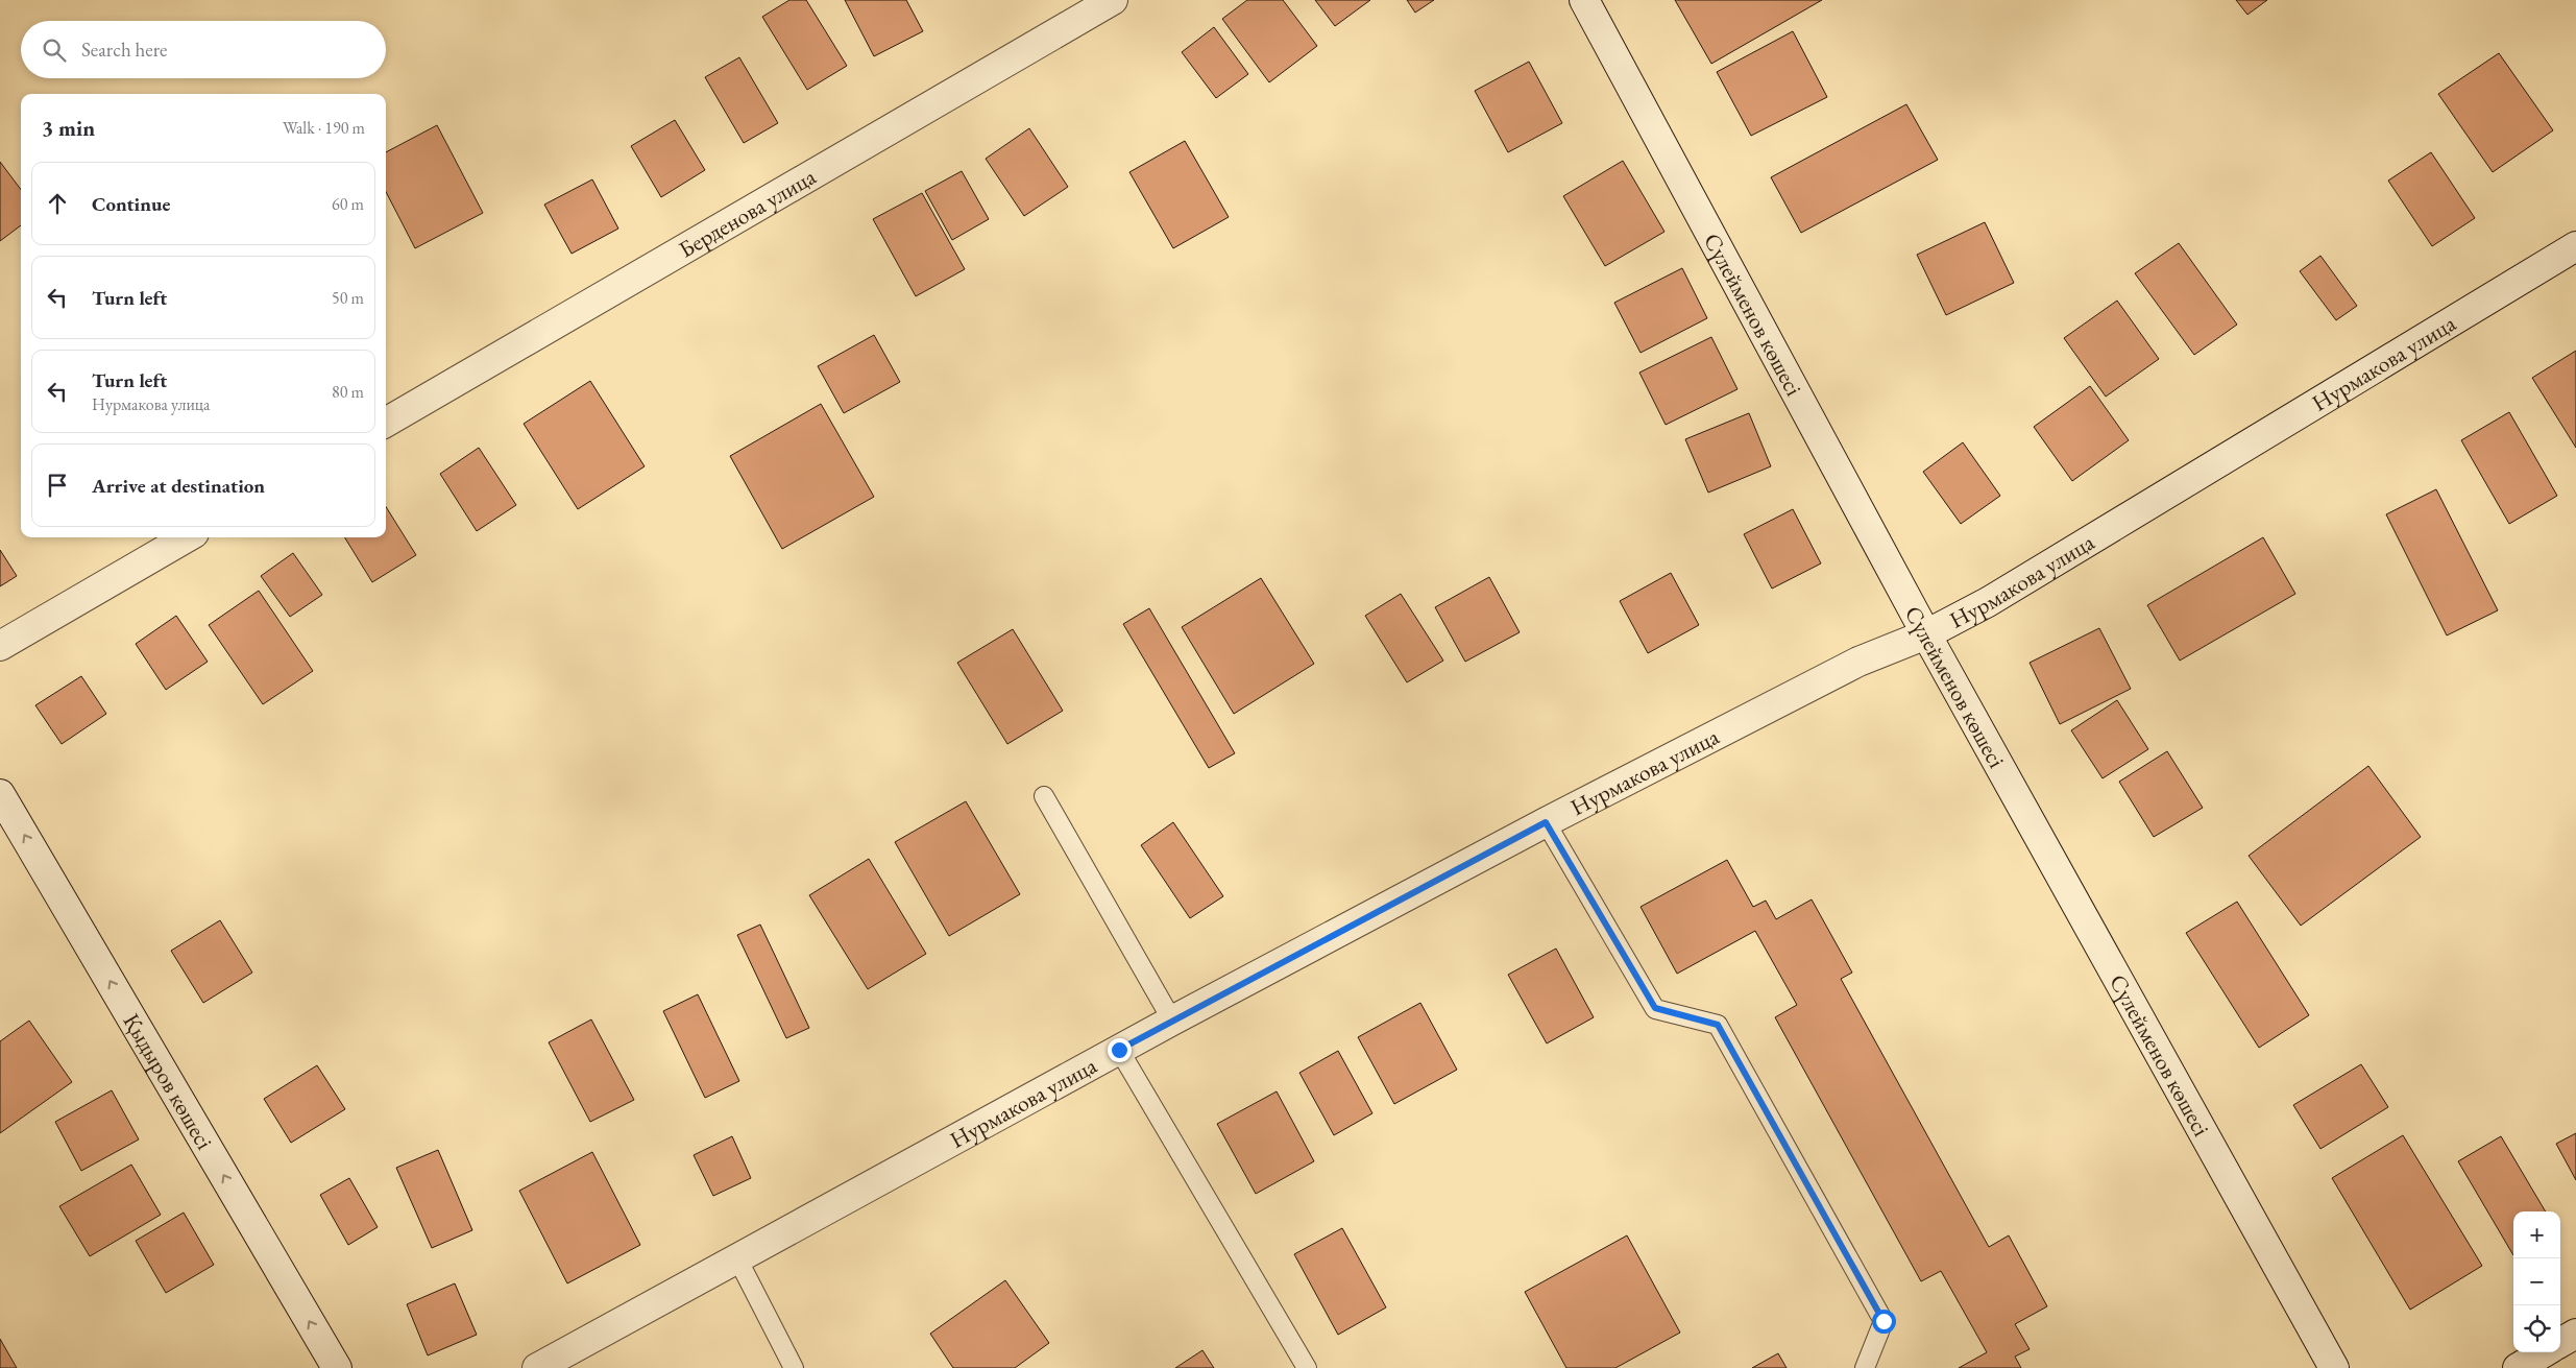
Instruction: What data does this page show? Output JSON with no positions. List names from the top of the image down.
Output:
{
  "streets": {
    "street": [
      "Берденова улица",
      "Сүлейменов көшесі",
      "Нурмакова улица",
      "Қыдыров көшесі"
    ]
  },
  "crossings": [
    ["Сүлейменов көшесі", "Нурмакова улица"]
  ],
  "one_way": ["Қыдыров көшесі"],
  "page": {
    "search": "Search here",
    "heading": ["3 min", "Walk · 190 m"],
    "list": [
      ["Continue", "60 m"],
      ["Turn left", "50 m"],
      ["Turn left", "Нурмакова улица", "80 m"],
      "Arrive at destination"
    ],
    "map_buttons": ["+", "−"]
  }
}
